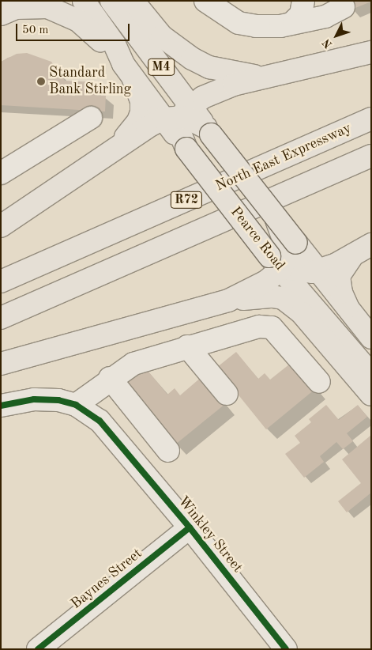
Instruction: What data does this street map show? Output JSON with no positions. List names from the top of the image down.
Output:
{
  "streets": {
    "main road": [
      "M4",
      "North East Expressway",
      "R72",
      "Pearce Road"
    ],
    "street": ["Winkley Street", "Baynes Street"]
  },
  "crossings": [
    ["M4", "Pearce Road"],
    ["Winkley Street", "Baynes Street"]
  ],
  "places": ["Standard Bank Stirling"],
  "scale_bar": "50 m",
  "north": "bottom left"
}
